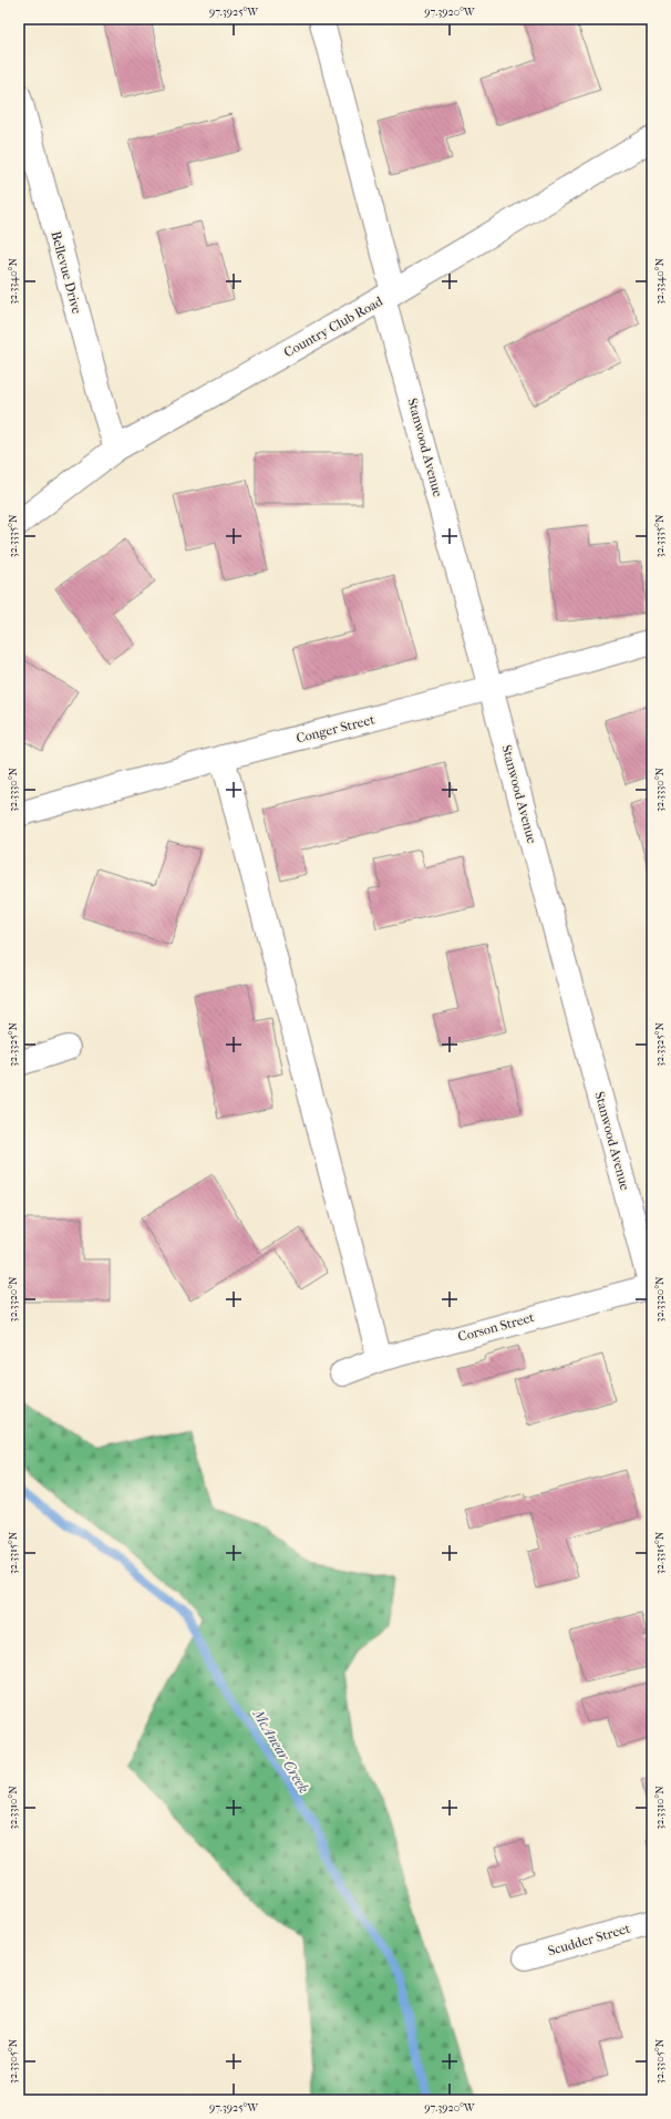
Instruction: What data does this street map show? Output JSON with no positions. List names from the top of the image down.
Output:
{
  "streets": {
    "street": [
      "Bellevue Drive",
      "Country Club Road",
      "Stanwood Avenue",
      "Conger Street",
      "Corson Street",
      "Scudder Street"
    ]
  },
  "crossings": [
    ["Bellevue Drive", "Country Club Road"],
    ["Country Club Road", "Stanwood Avenue"],
    ["Stanwood Avenue", "Conger Street"],
    ["Stanwood Avenue", "Corson Street"]
  ],
  "water": ["McAnear Creek"],
  "coordinates": [
    "97.3925°W",
    "97.3920°W",
    "32.3340°N",
    "32.3335°N",
    "32.3330°N",
    "32.3325°N",
    "32.3320°N",
    "32.3315°N",
    "32.3310°N",
    "32.3305°N"
  ]
}
